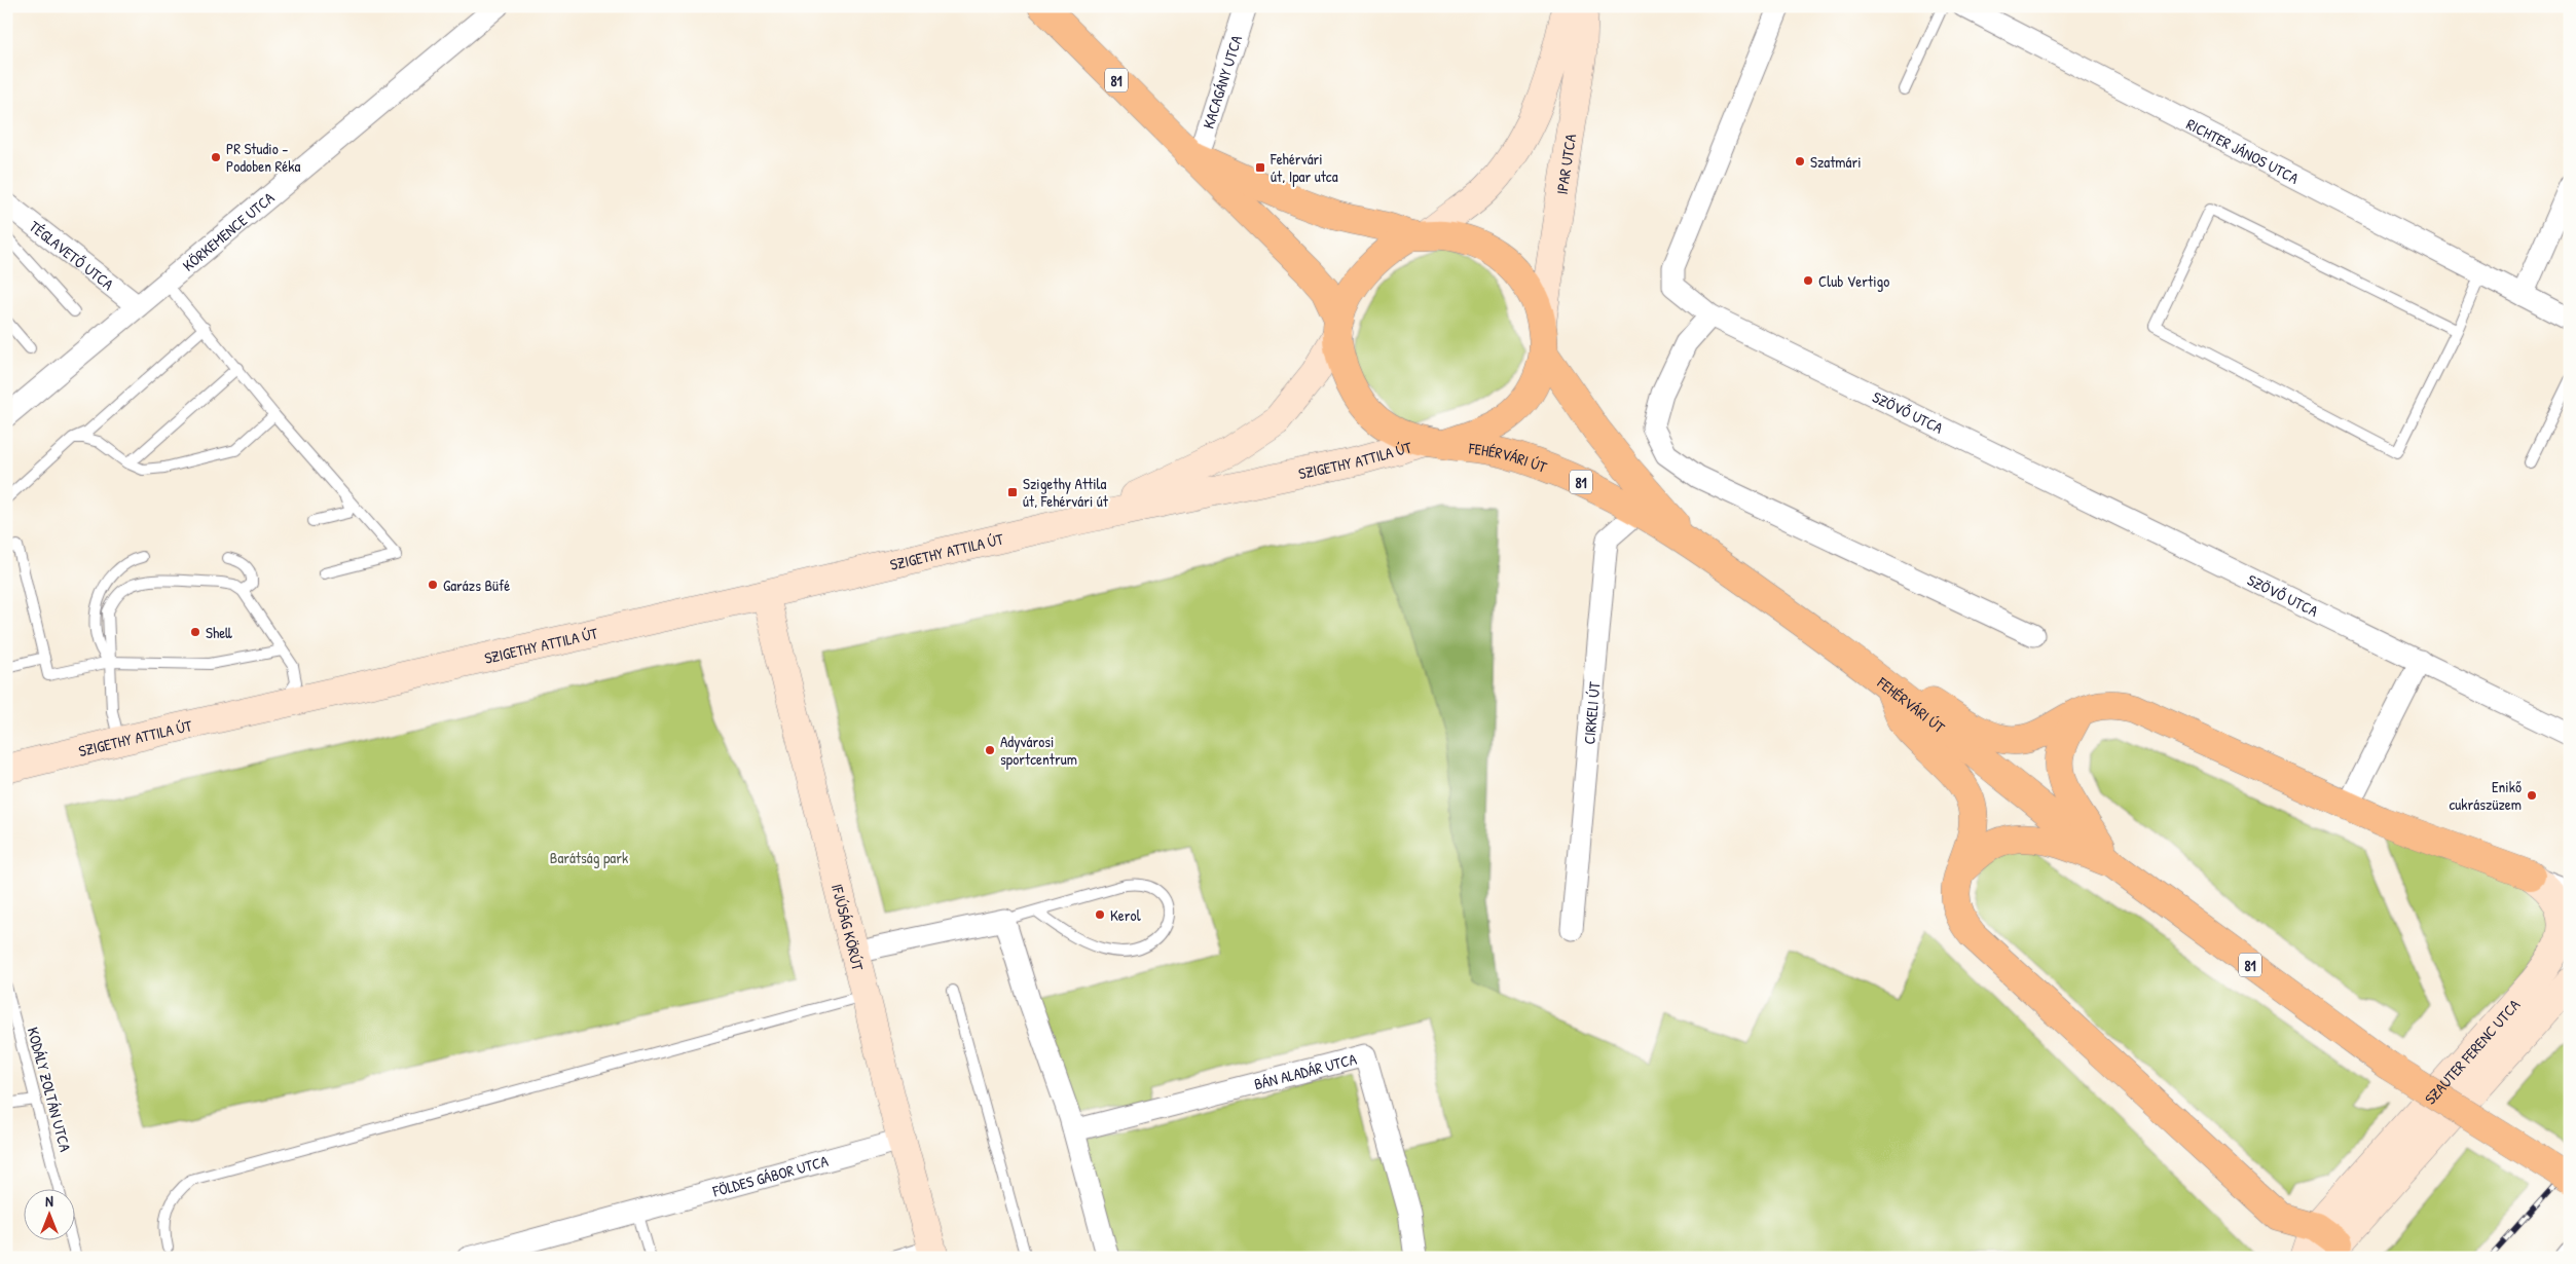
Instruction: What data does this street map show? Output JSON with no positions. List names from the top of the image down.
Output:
{
  "streets": {
    "main road": ["81", "FEHÉRVÁRI ÚT"],
    "street": [
      "KACAGÁNY UTCA",
      "RICHTER JÁNOS UTCA",
      "IPAR UTCA",
      "KÖRKEMENCE UTCA",
      "TÉGLAVETŐ UTCA",
      "SZÖVŐ UTCA",
      "SZIGETHY ATTILA ÚT",
      "CIRKELI ÚT",
      "IFJÚSÁG KÖRÚT",
      "SZAUTER FERENC UTCA",
      "BÁN ALADÁR UTCA",
      "FÖLDES GÁBOR UTCA"
    ],
    "lane": ["KODÁLY ZOLTÁN UTCA"]
  },
  "crossings": [
    ["81", "FEHÉRVÁRI ÚT"],
    ["KACAGÁNY UTCA", "FEHÉRVÁRI ÚT"],
    ["IPAR UTCA", "FEHÉRVÁRI ÚT"],
    ["KÖRKEMENCE UTCA", "TÉGLAVETŐ UTCA"],
    ["FEHÉRVÁRI ÚT", "SZIGETHY ATTILA ÚT"],
    ["FEHÉRVÁRI ÚT", "CIRKELI ÚT"],
    ["SZIGETHY ATTILA ÚT", "IFJÚSÁG KÖRÚT"],
    ["IFJÚSÁG KÖRÚT", "FÖLDES GÁBOR UTCA"]
  ],
  "parks": ["Barátság park"],
  "places": {
    "other": [
      "PR Studio - Podoben Réka",
      "Szatmári",
      "Club Vertigo",
      "Garázs Büfé",
      "Shell",
      "Adyvárosi sportcentrum",
      "Enikő cukrászüzem",
      "Kerol"
    ],
    "transit": ["Fehérvári út, Ipar utca", "Szigethy Attila út, Fehérvári út"]
  },
  "north": "top"
}
